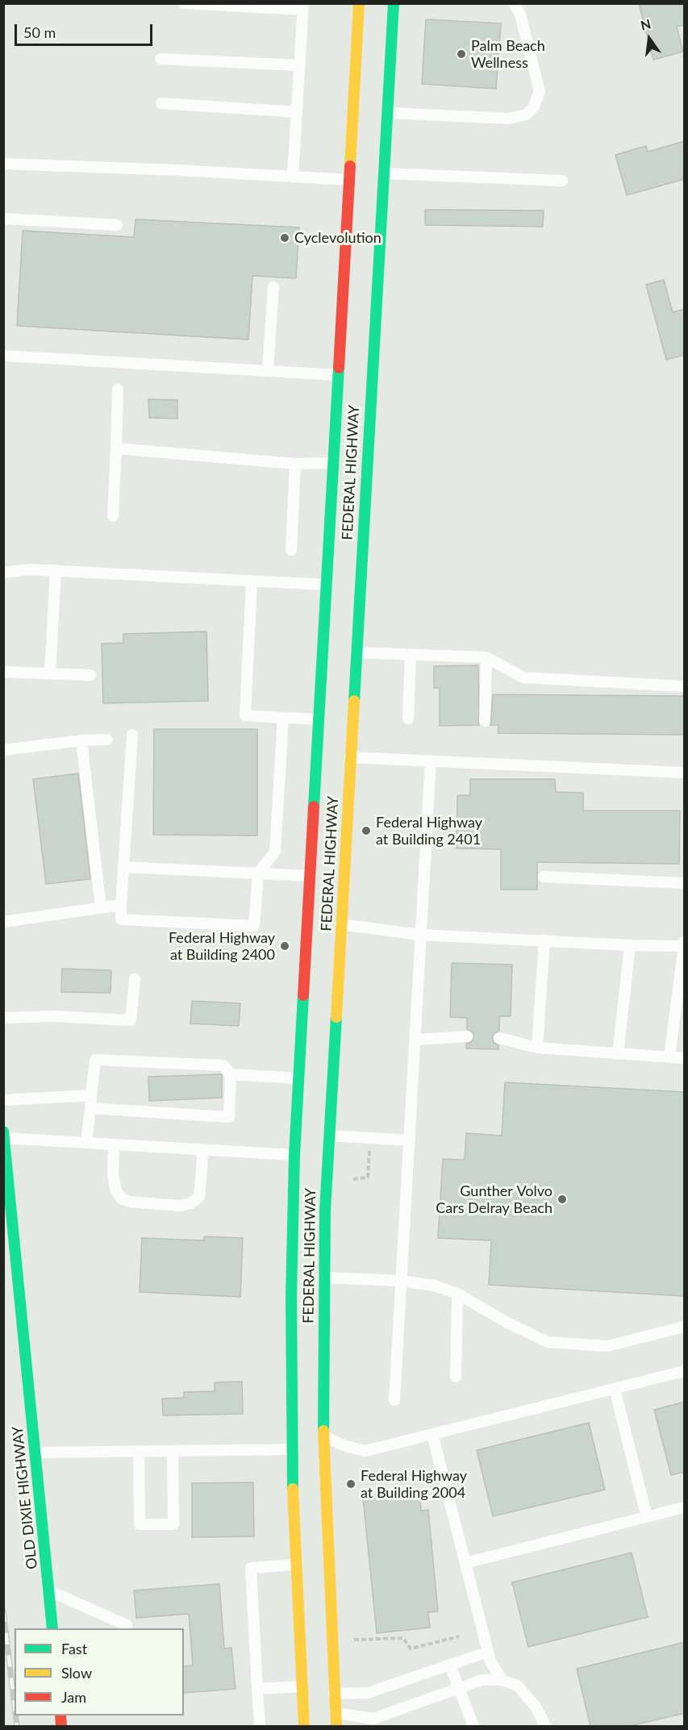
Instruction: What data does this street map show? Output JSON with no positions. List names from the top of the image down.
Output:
{
  "streets": {
    "main road": ["FEDERAL HIGHWAY", "OLD DIXIE HIGHWAY"]
  },
  "places": [
    "Palm Beach Wellness",
    "Cyclevolution",
    "Federal Highway at Building 2401",
    "Federal Highway at Building 2400",
    "Gunther Volvo Cars Delray Beach",
    "Federal Highway at Building 2004"
  ],
  "legend": ["Fast", "Slow", "Jam"],
  "scale_bar": "50 m",
  "north": "top"
}
